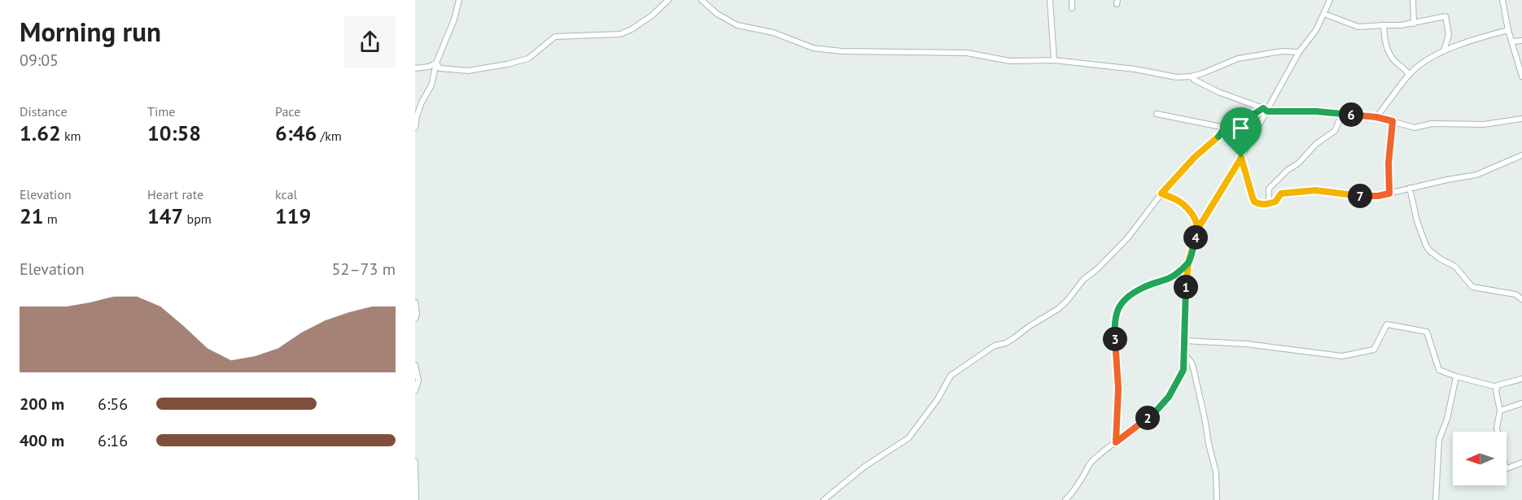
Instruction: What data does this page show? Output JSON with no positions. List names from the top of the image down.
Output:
{
  "north": "left",
  "page": {
    "heading": ["Morning run", "09:05"],
    "stats": [
      ["Distance", "1.62 km"],
      ["Time", "10:58"],
      ["Pace", "6:46 /km"],
      ["Elevation", "21 m"],
      ["Heart rate", "147 bpm"],
      ["kcal", "119"]
    ],
    "pins": [
      "6",
      "7",
      "4",
      "1",
      "3",
      "2"
    ],
    "chart": ["Elevation", "52–73 m"],
    "list": [
      {
        "name": "200 m",
        "note": "6:56"
      },
      {
        "name": "400 m",
        "note": "6:16"
      }
    ]
  }
}
